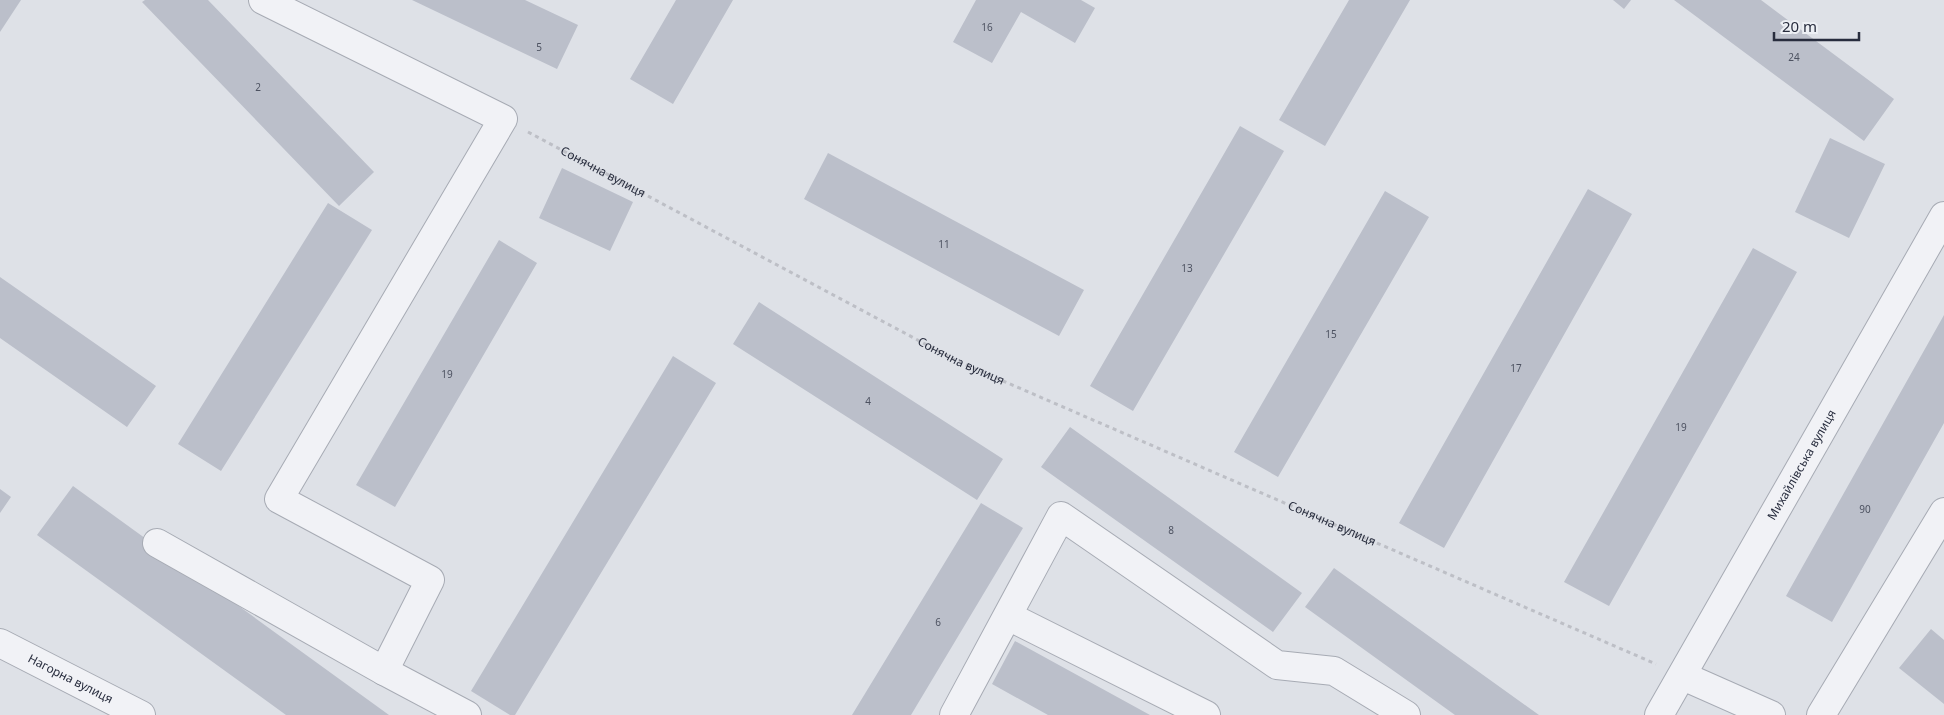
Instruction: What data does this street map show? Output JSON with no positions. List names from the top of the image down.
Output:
{
  "streets": {
    "street": ["Михайлівська вулиця", "Нагорна вулиця"],
    "path": ["Сонячна вулиця"]
  },
  "crossings": [
    ["Сонячна вулиця", "Михайлівська вулиця"]
  ],
  "house_numbers": [
    "16",
    "5",
    "24",
    "2",
    "11",
    "13",
    "15",
    "17",
    "19",
    "4",
    "19",
    "90",
    "8",
    "6"
  ],
  "scale_bar": "20 m"
}
